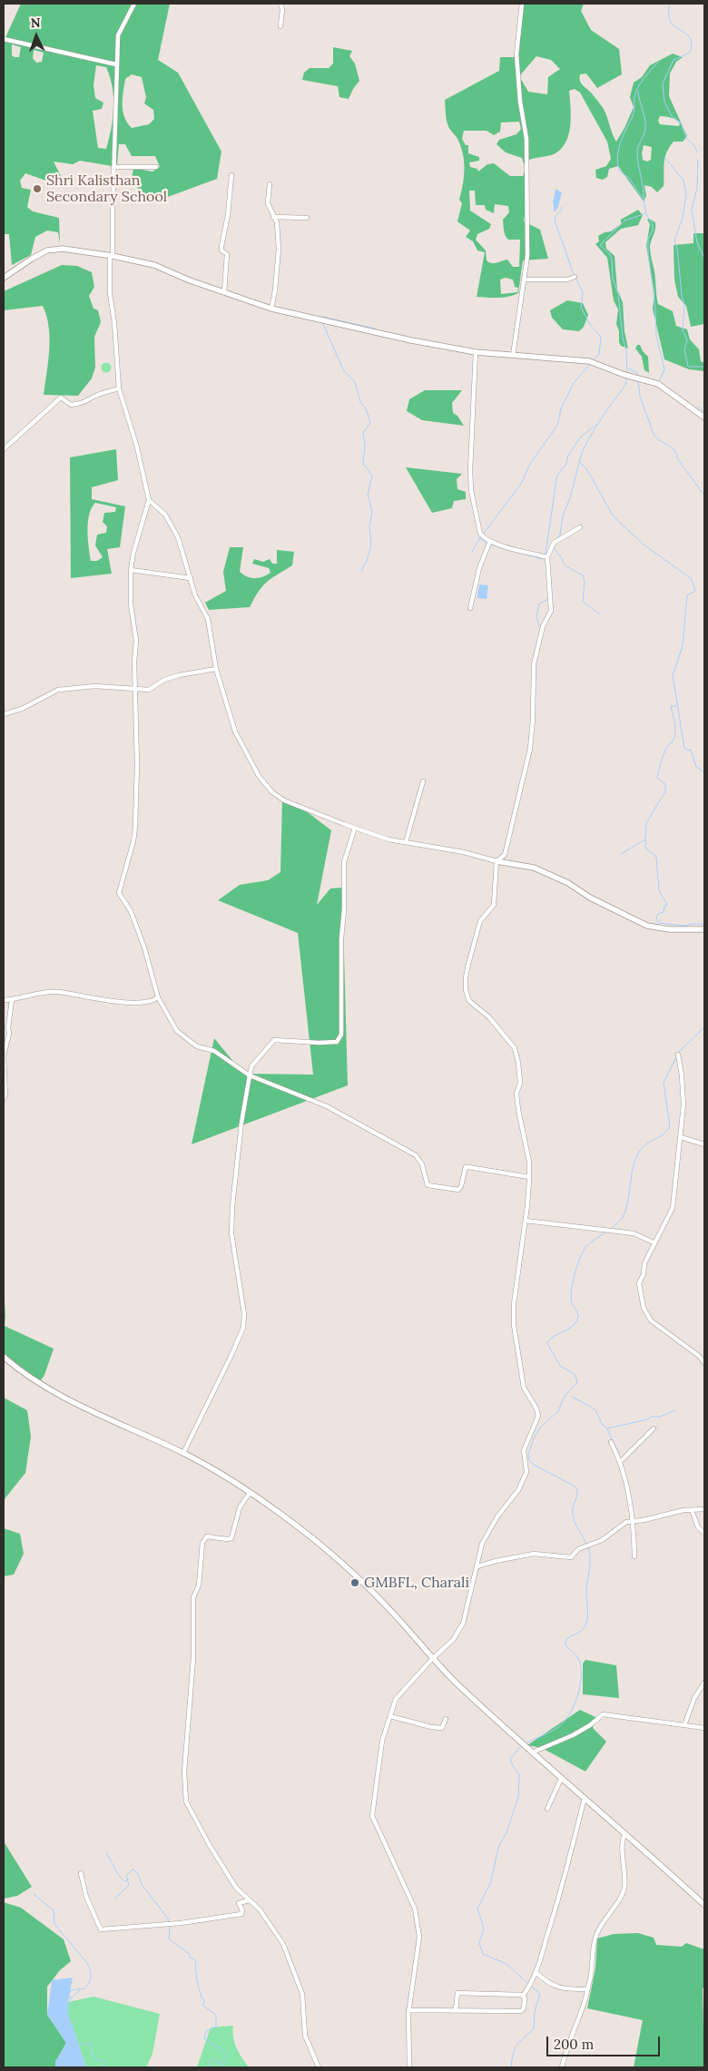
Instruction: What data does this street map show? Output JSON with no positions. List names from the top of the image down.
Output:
{
  "places": ["Shri Kalisthan Secondary School", "GMBFL, Charali"],
  "scale_bar": "200 m",
  "north": "top"
}
